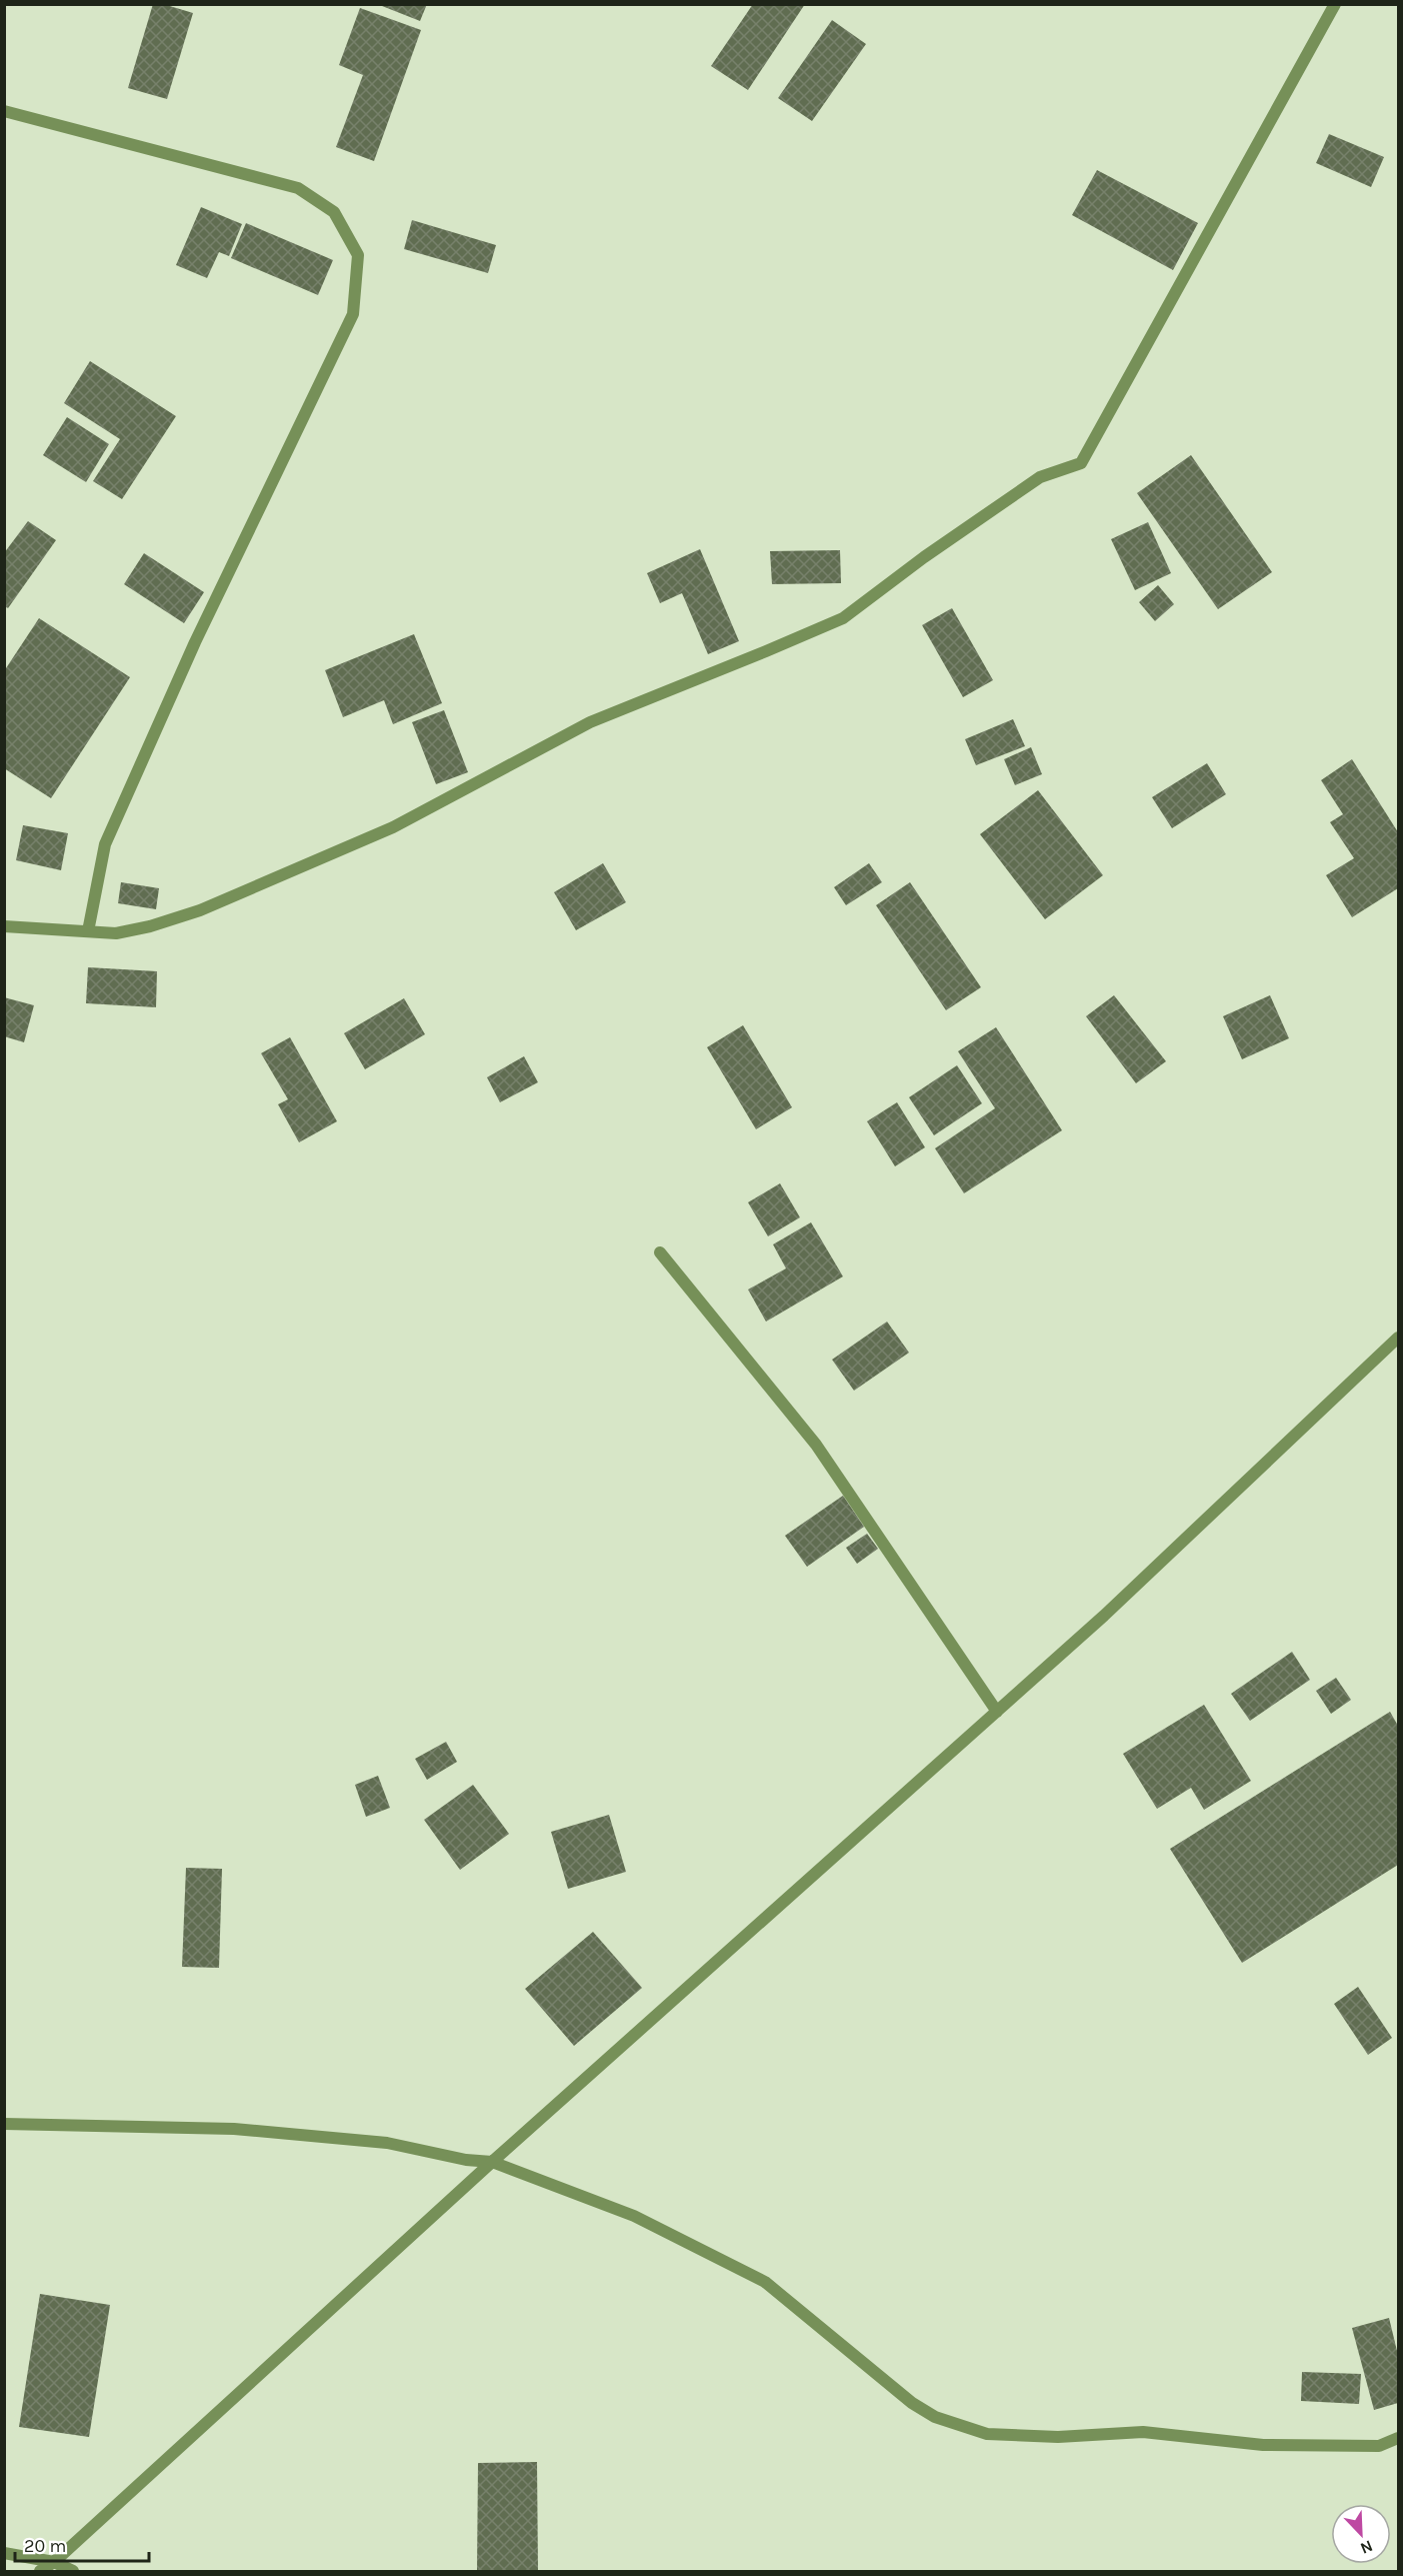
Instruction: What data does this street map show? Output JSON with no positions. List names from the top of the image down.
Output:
{
  "scale_bar": "20 m",
  "north": "bottom right"
}
